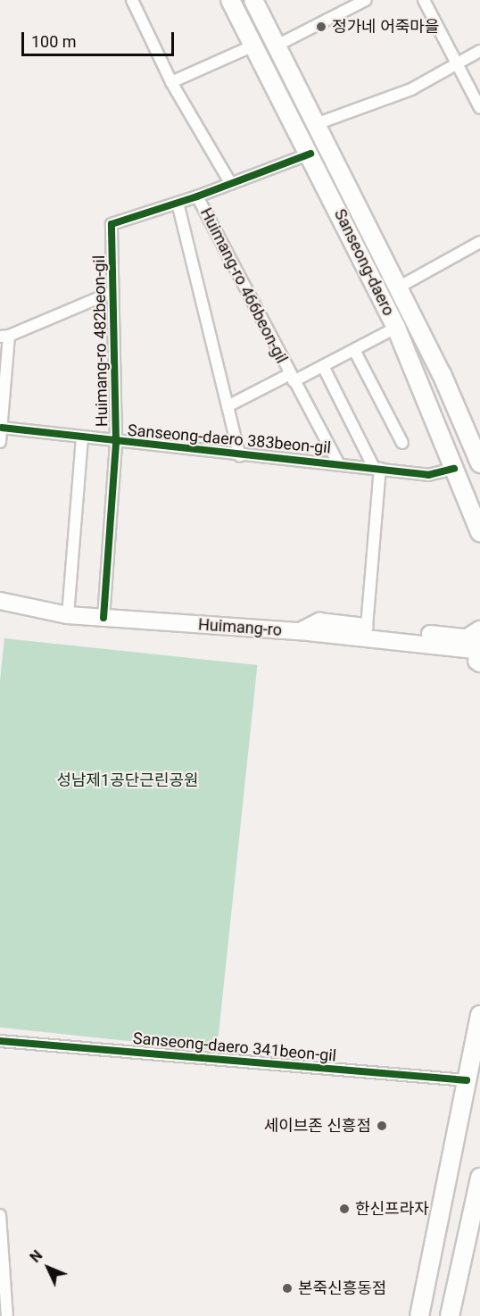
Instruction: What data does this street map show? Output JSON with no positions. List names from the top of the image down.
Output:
{
  "streets": {
    "main road": ["Sanseong-daero", "Huimang-ro"],
    "street": [
      "Huimang-ro 466beon-gil",
      "Huimang-ro 482beon-gil",
      "Sanseong-daero 383beon-gil",
      "Sanseong-daero 341beon-gil"
    ]
  },
  "crossings": [
    ["Sanseong-daero", "Sanseong-daero 383beon-gil"],
    ["Huimang-ro 466beon-gil", "Sanseong-daero 383beon-gil"],
    ["Huimang-ro 482beon-gil", "Sanseong-daero 383beon-gil"],
    ["Huimang-ro 482beon-gil", "Huimang-ro"]
  ],
  "parks": ["성남제1공단근린공원"],
  "places": [
    "정가네 어죽마을",
    "세이브존 신흥점",
    "한신프라자",
    "본죽신흥동점"
  ],
  "scale_bar": "100 m",
  "north": "top left"
}
